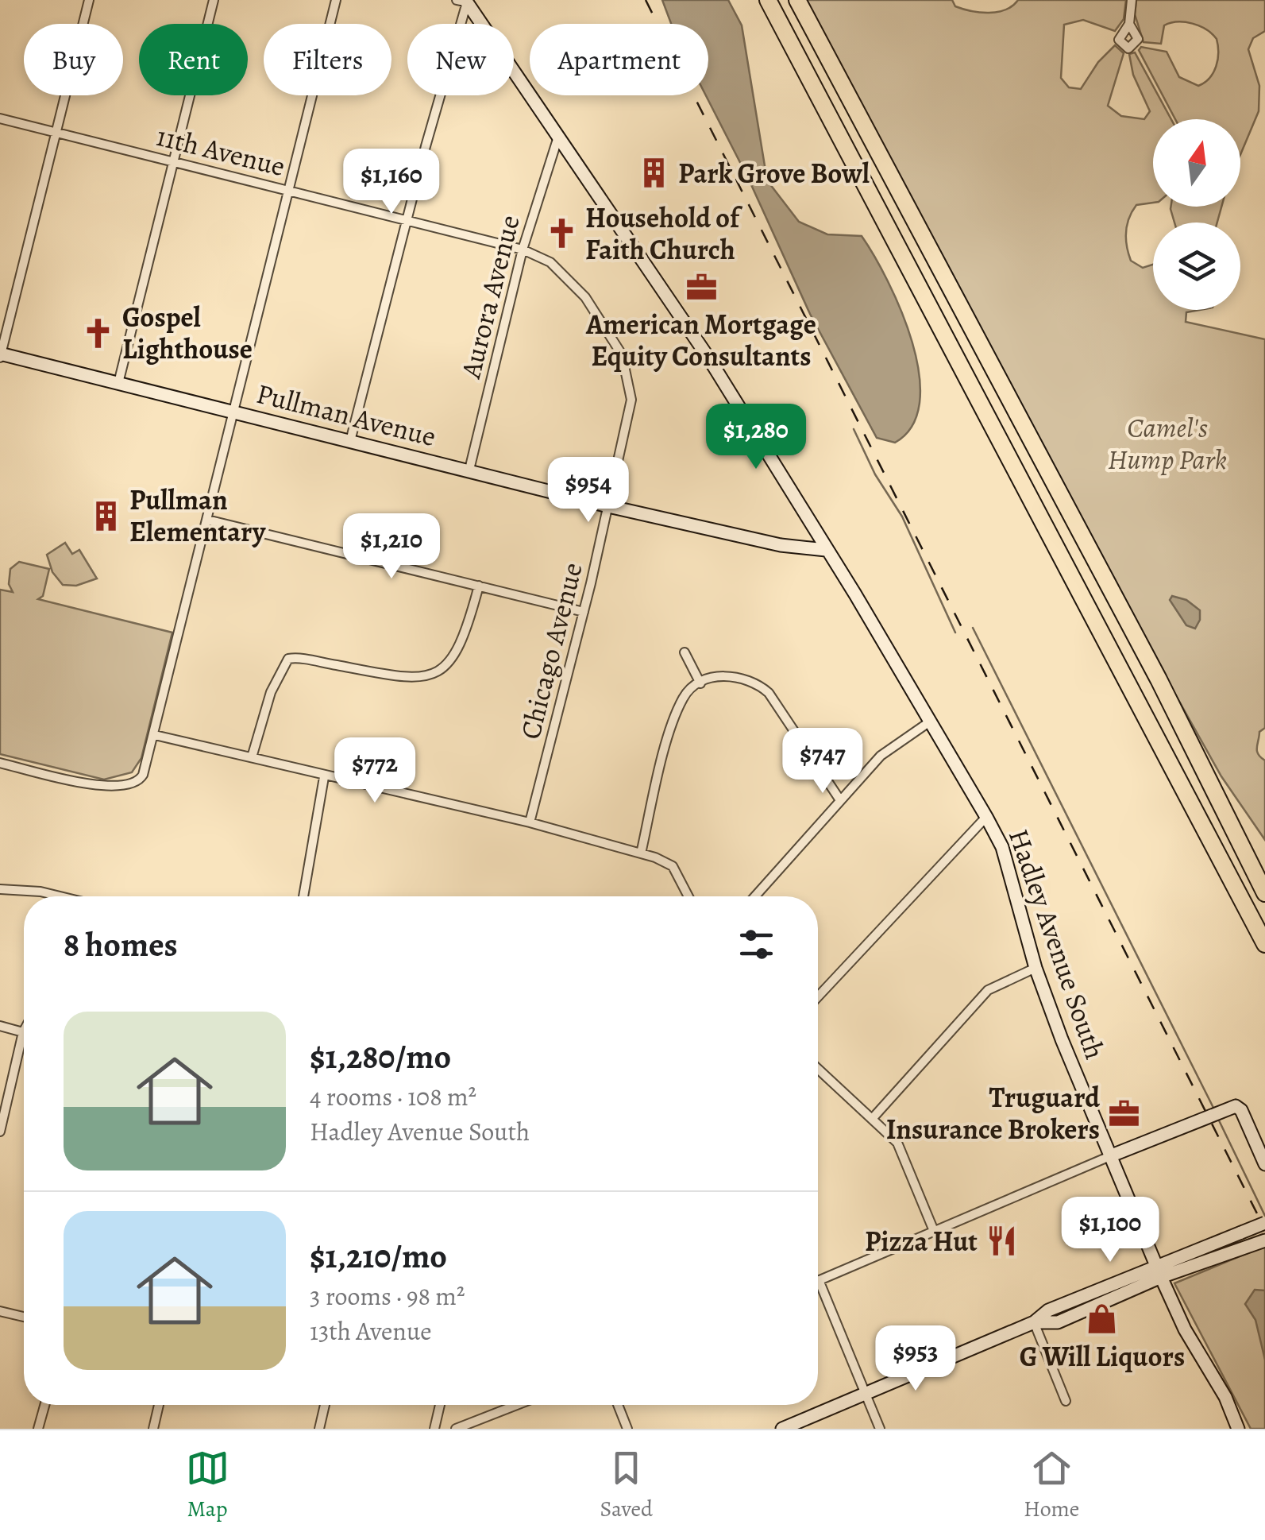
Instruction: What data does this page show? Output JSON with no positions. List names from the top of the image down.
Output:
{
  "streets": {
    "street": [
      "11th Avenue",
      "Aurora Avenue",
      "Pullman Avenue",
      "Chicago Avenue",
      "Hadley Avenue South"
    ]
  },
  "crossings": [
    ["11th Avenue", "Aurora Avenue"],
    ["11th Avenue", "Chicago Avenue"],
    ["Aurora Avenue", "Pullman Avenue"],
    ["Aurora Avenue", "Chicago Avenue"],
    ["Aurora Avenue", "Hadley Avenue South"],
    ["Pullman Avenue", "Chicago Avenue"],
    ["Pullman Avenue", "Hadley Avenue South"]
  ],
  "parks": ["Camel's Hump Park"],
  "places": {
    "building": ["Park Grove Bowl", "Pullman Elementary"],
    "church": ["Household of Faith Church", "Gospel Lighthouse"],
    "office": ["American Mortgage Equity Consultants", "Truguard Insurance Brokers"],
    "restaurant": ["Pizza Hut"],
    "shop": ["G Will Liquors"]
  },
  "north": "top",
  "page": {
    "chip": [
      "Buy",
      "Rent",
      "Filters",
      "New",
      "Apartment"
    ],
    "price": [
      "$1,160",
      "$1,280",
      "$954",
      "$1,210",
      "$747",
      "$772",
      "$1,100",
      "$953"
    ],
    "heading": "8 homes",
    "list": [
      {
        "name": "$1,280/mo",
        "note": "4 rooms · 108 m² · Hadley Avenue South"
      },
      {
        "name": "$1,210/mo",
        "note": "3 rooms · 98 m² · 13th Avenue"
      }
    ],
    "tabs": ["Map", "Saved", "Home"]
  }
}
